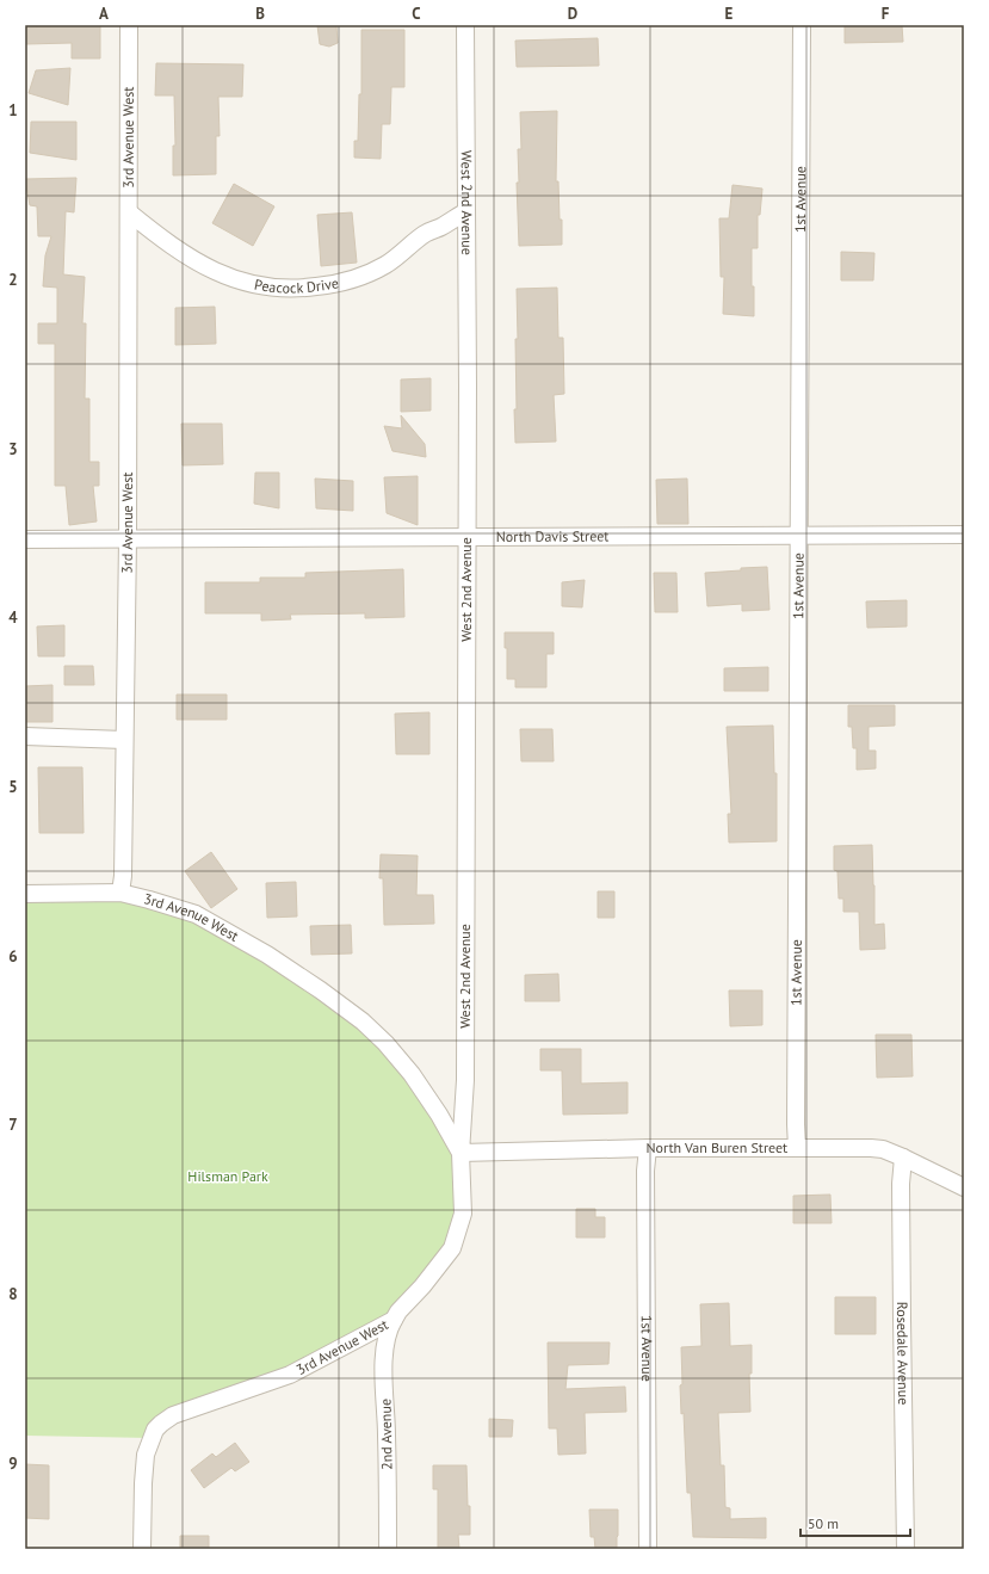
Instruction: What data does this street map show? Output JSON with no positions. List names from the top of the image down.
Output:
{
  "streets": {
    "street": [
      "3rd Avenue West",
      "1st Avenue",
      "West 2nd Avenue",
      "Peacock Drive",
      "North Davis Street",
      "North Van Buren Street",
      "Rosedale Avenue",
      "2nd Avenue"
    ]
  },
  "crossings": [
    ["3rd Avenue West", "West 2nd Avenue"],
    ["3rd Avenue West", "Peacock Drive"],
    ["3rd Avenue West", "North Davis Street"],
    ["3rd Avenue West", "North Van Buren Street"],
    ["3rd Avenue West", "2nd Avenue"],
    ["1st Avenue", "North Davis Street"],
    ["1st Avenue", "North Van Buren Street"],
    ["West 2nd Avenue", "Peacock Drive"],
    ["West 2nd Avenue", "North Davis Street"],
    ["West 2nd Avenue", "North Van Buren Street"],
    ["North Van Buren Street", "Rosedale Avenue"]
  ],
  "parks": ["Hilsman Park"],
  "scale_bar": "50 m",
  "grid": {
    "columns": [
      "A",
      "B",
      "C",
      "D",
      "E",
      "F"
    ],
    "rows": [
      "1",
      "2",
      "3",
      "4",
      "5",
      "6",
      "7",
      "8",
      "9"
    ]
  }
}
